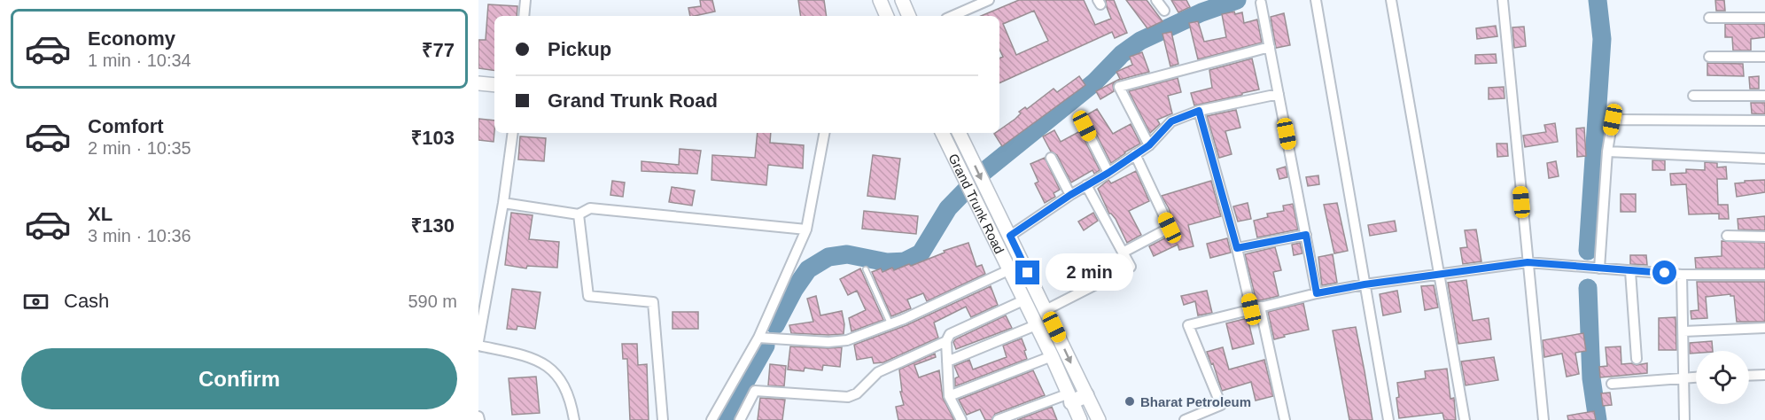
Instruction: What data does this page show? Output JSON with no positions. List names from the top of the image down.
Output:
{
  "streets": {
    "main road": ["Grand Trunk Road"]
  },
  "places": ["Bharat Petroleum"],
  "page": {
    "list": [
      {
        "name": "Economy",
        "note": "1 min · 10:34",
        "value": "₹77"
      },
      {
        "name": "Comfort",
        "note": "2 min · 10:35",
        "value": "₹103"
      },
      {
        "name": "XL",
        "note": "3 min · 10:36",
        "value": "₹130"
      }
    ],
    "banner": ["Pickup", "Grand Trunk Road"],
    "bubble": "2 min",
    "pay": ["Cash", "590 m"],
    "buttons": "Confirm"
  }
}
